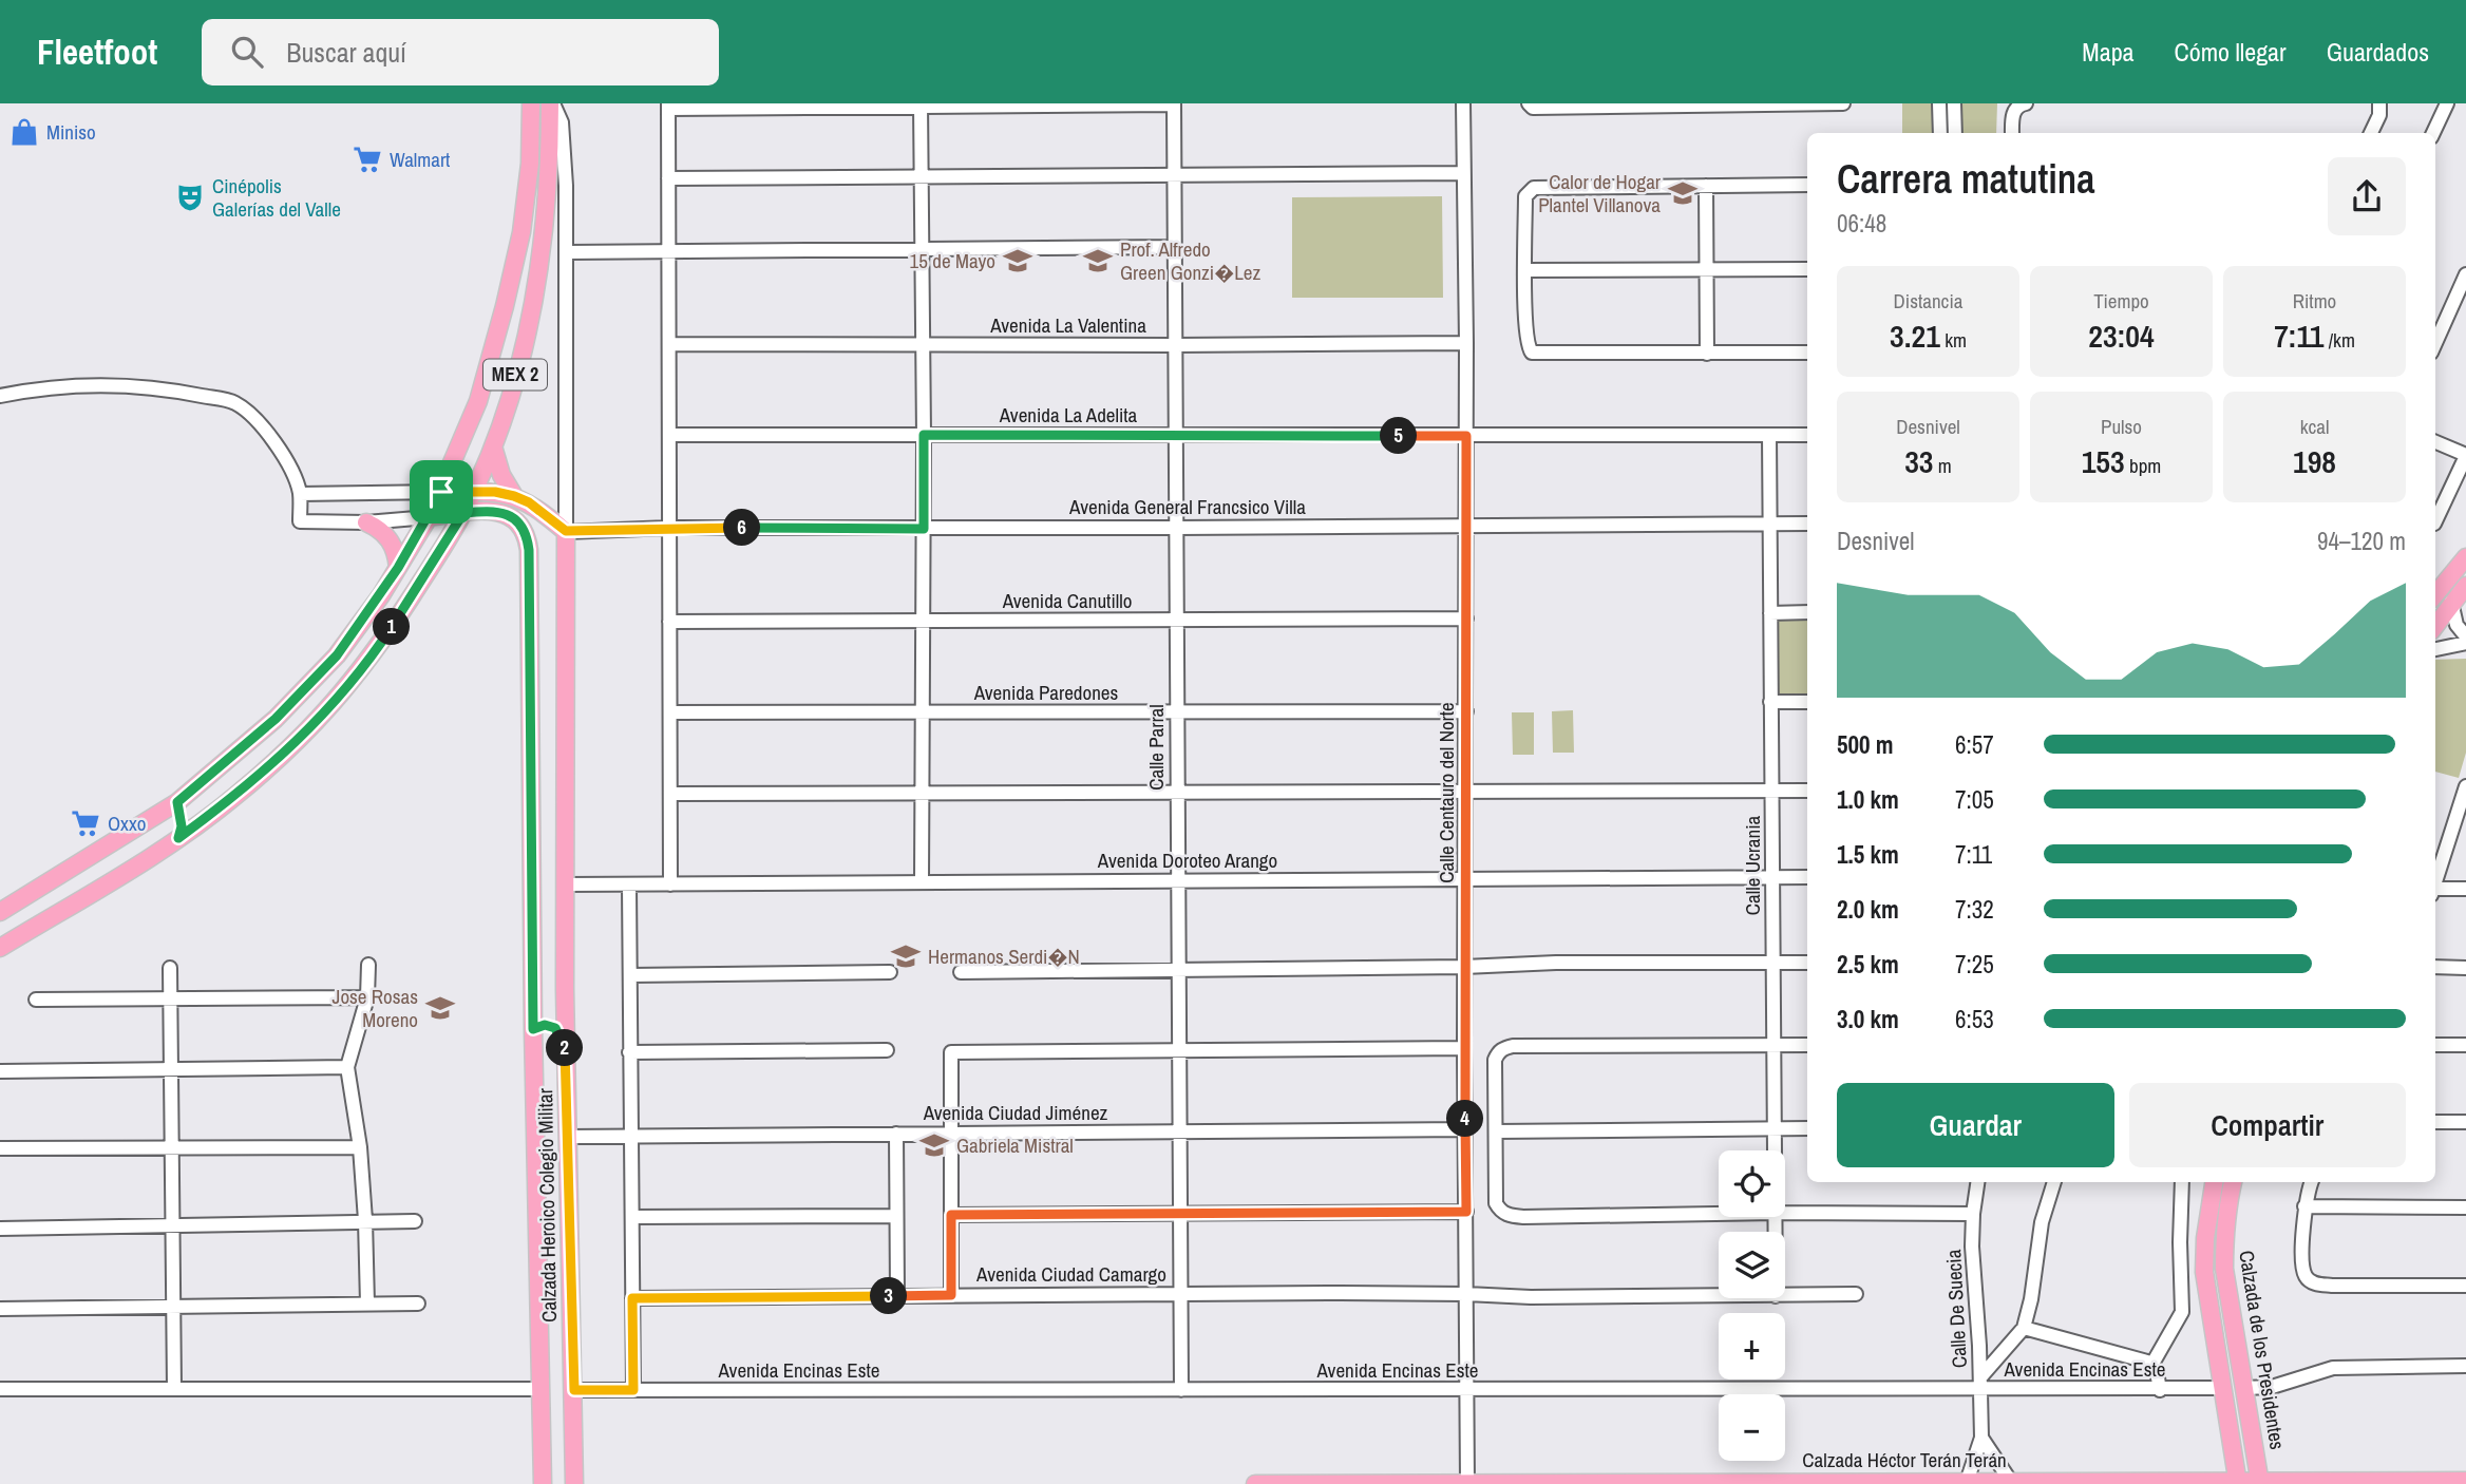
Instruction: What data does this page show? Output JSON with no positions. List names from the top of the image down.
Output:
{
  "streets": {
    "main road": [
      "MEX 2",
      "Calzada Heroico Colegio Militar",
      "Calzada de los Presidentes",
      "Calzada Héctor Terán Terán"
    ],
    "street": [
      "Avenida La Valentina",
      "Avenida La Adelita",
      "Avenida General Francsico Villa",
      "Avenida Canutillo",
      "Avenida Paredones",
      "Calle Parral",
      "Calle Centauro del Norte",
      "Avenida Doroteo Arango",
      "Calle Ucrania",
      "Avenida Ciudad Jiménez",
      "Avenida Ciudad Camargo",
      "Calle De Suecia",
      "Avenida Encinas Este"
    ]
  },
  "crossings": [
    ["Avenida La Valentina", "Calle Parral"],
    ["Avenida La Valentina", "Calle Centauro del Norte"],
    ["MEX 2", "Calzada Heroico Colegio Militar"],
    ["Avenida La Adelita", "Calle Parral"],
    ["Avenida La Adelita", "Calle Centauro del Norte"],
    ["Avenida La Adelita", "Calle Ucrania"],
    ["Avenida General Francsico Villa", "Calle Parral"],
    ["Avenida General Francsico Villa", "Calle Centauro del Norte"],
    ["Avenida General Francsico Villa", "Calle Ucrania"],
    ["Avenida General Francsico Villa", "Calzada Heroico Colegio Militar"],
    ["Avenida Canutillo", "Calle Parral"],
    ["Avenida Canutillo", "Calle Centauro del Norte"],
    ["Avenida Paredones", "Calle Parral"],
    ["Avenida Paredones", "Calle Centauro del Norte"],
    ["Calle Parral", "Avenida Doroteo Arango"],
    ["Calle Parral", "Avenida Ciudad Jiménez"],
    ["Calle Parral", "Avenida Ciudad Camargo"],
    ["Calle Parral", "Avenida Encinas Este"],
    ["Calle Centauro del Norte", "Avenida Doroteo Arango"],
    ["Calle Centauro del Norte", "Avenida Ciudad Jiménez"],
    ["Calle Centauro del Norte", "Avenida Ciudad Camargo"],
    ["Calle Centauro del Norte", "Avenida Encinas Este"],
    ["Calle Centauro del Norte", "Calzada Héctor Terán Terán"],
    ["Avenida Doroteo Arango", "Calle Ucrania"],
    ["Avenida Doroteo Arango", "Calzada Heroico Colegio Militar"],
    ["Avenida Ciudad Jiménez", "Calzada Heroico Colegio Militar"],
    ["Calzada Heroico Colegio Militar", "Avenida Encinas Este"],
    ["Calle De Suecia", "Avenida Encinas Este"],
    ["Calle De Suecia", "Calzada Héctor Terán Terán"],
    ["Calzada de los Presidentes", "Avenida Encinas Este"],
    ["Calzada de los Presidentes", "Calzada Héctor Terán Terán"]
  ],
  "places": {
    "shop": ["Miniso"],
    "supermarket": ["Walmart", "Oxxo"],
    "school or university": [
      "Calor de Hogar Plantel Villanova",
      "15 de Mayo",
      "Prof. Alfredo Green Gonzi�Lez",
      "Hermanos Serdi�N",
      "Jose Rosas Moreno",
      "Gabriela Mistral"
    ],
    "theatre": ["Cinépolis Galerías del Valle"]
  },
  "page": {
    "header": "Fleetfoot",
    "search": "Buscar aquí",
    "nav": ["Mapa", "Cómo llegar", "Guardados"],
    "heading": ["Carrera matutina", "06:48"],
    "stats": [
      ["Distancia", "3.21 km"],
      ["Tiempo", "23:04"],
      ["Ritmo", "7:11 /km"],
      ["Desnivel", "33 m"],
      ["Pulso", "153 bpm"],
      ["kcal", "198"]
    ],
    "pins": [
      "5",
      "6",
      "1",
      "2",
      "4",
      "3"
    ],
    "chart": ["Desnivel", "94–120 m"],
    "list": [
      {
        "name": "500 m",
        "note": "6:57"
      },
      {
        "name": "1.0 km",
        "note": "7:05"
      },
      {
        "name": "1.5 km",
        "note": "7:11"
      },
      {
        "name": "2.0 km",
        "note": "7:32"
      },
      {
        "name": "2.5 km",
        "note": "7:25"
      },
      {
        "name": "3.0 km",
        "note": "6:53"
      }
    ],
    "buttons": ["Guardar", "Compartir"],
    "map_buttons": ["+", "−"]
  }
}
